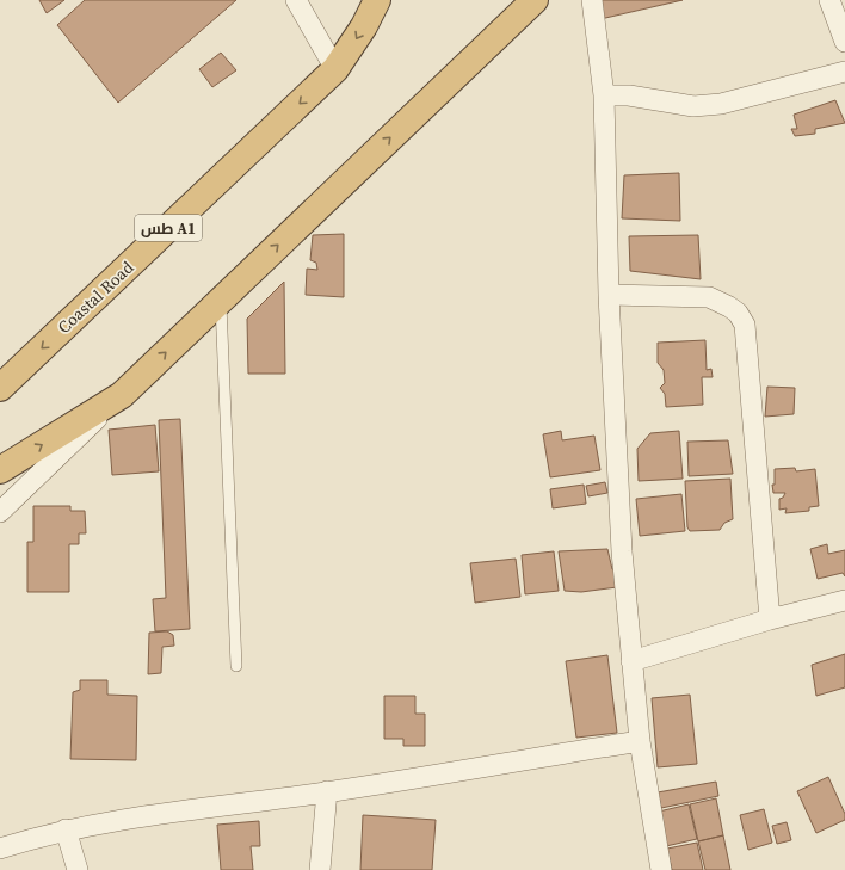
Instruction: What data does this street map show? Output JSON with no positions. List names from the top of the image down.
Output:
{
  "streets": {
    "highway": ["طس A1", "Coastal Road"]
  }
}
